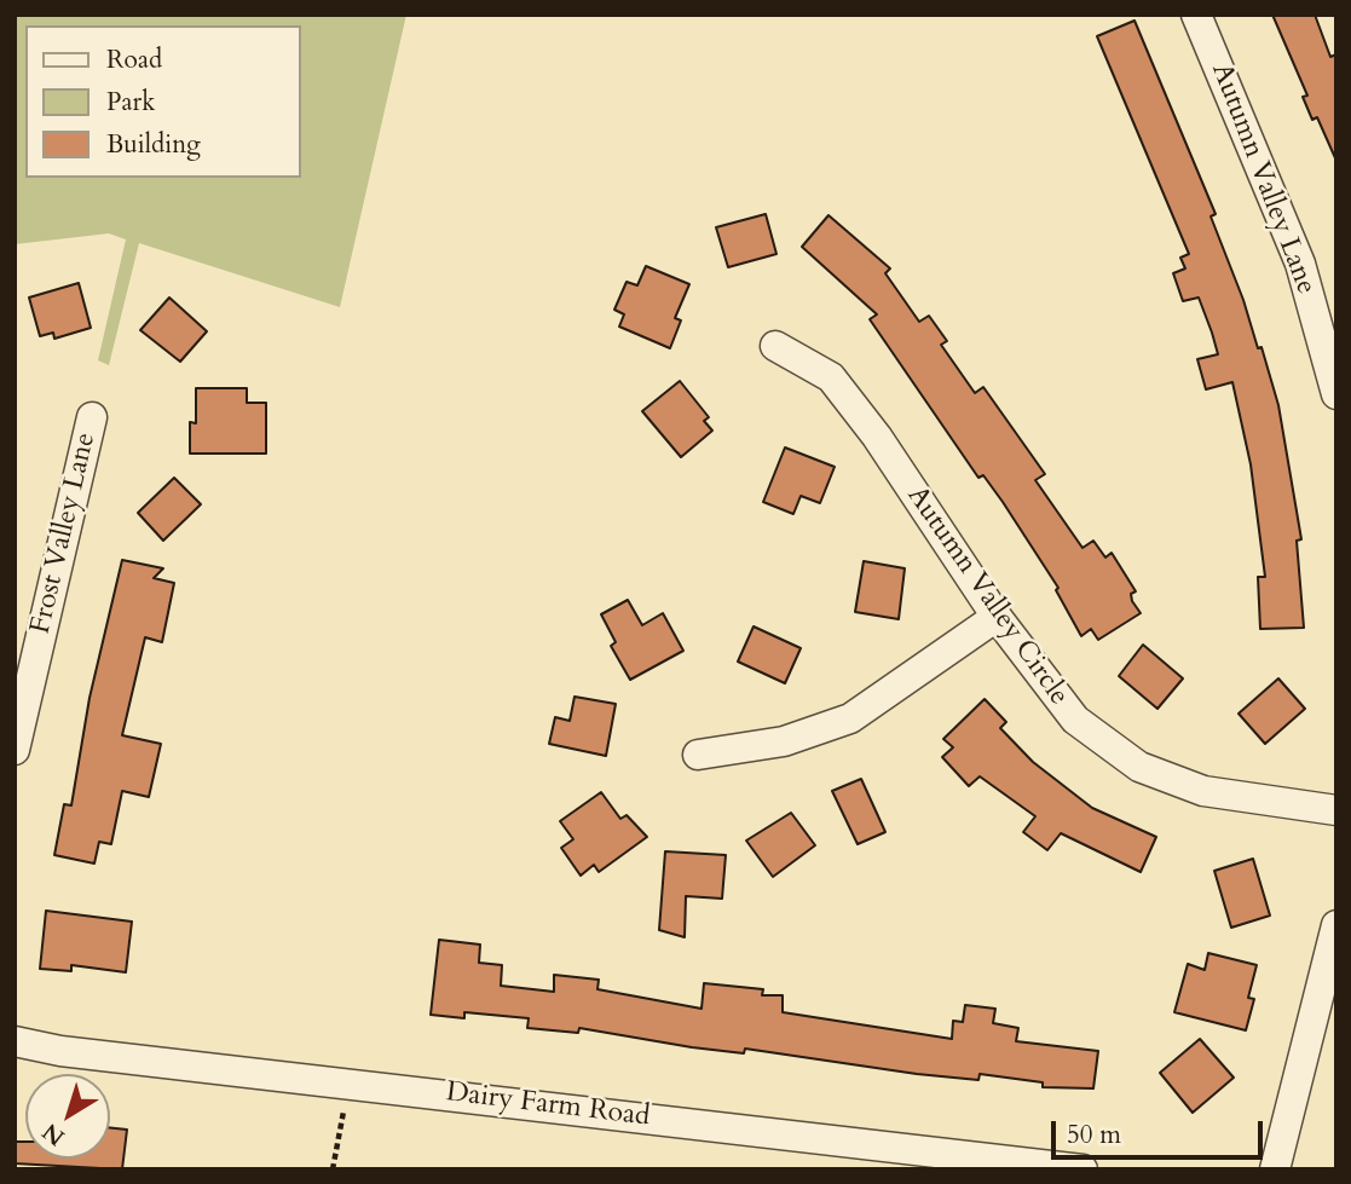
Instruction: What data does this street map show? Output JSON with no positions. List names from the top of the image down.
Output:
{
  "streets": {
    "street": [
      "Autumn Valley Lane",
      "Frost Valley Lane",
      "Autumn Valley Circle",
      "Dairy Farm Road"
    ]
  },
  "legend": ["Road", "Park", "Building"],
  "scale_bar": "50 m",
  "north": "bottom left"
}
